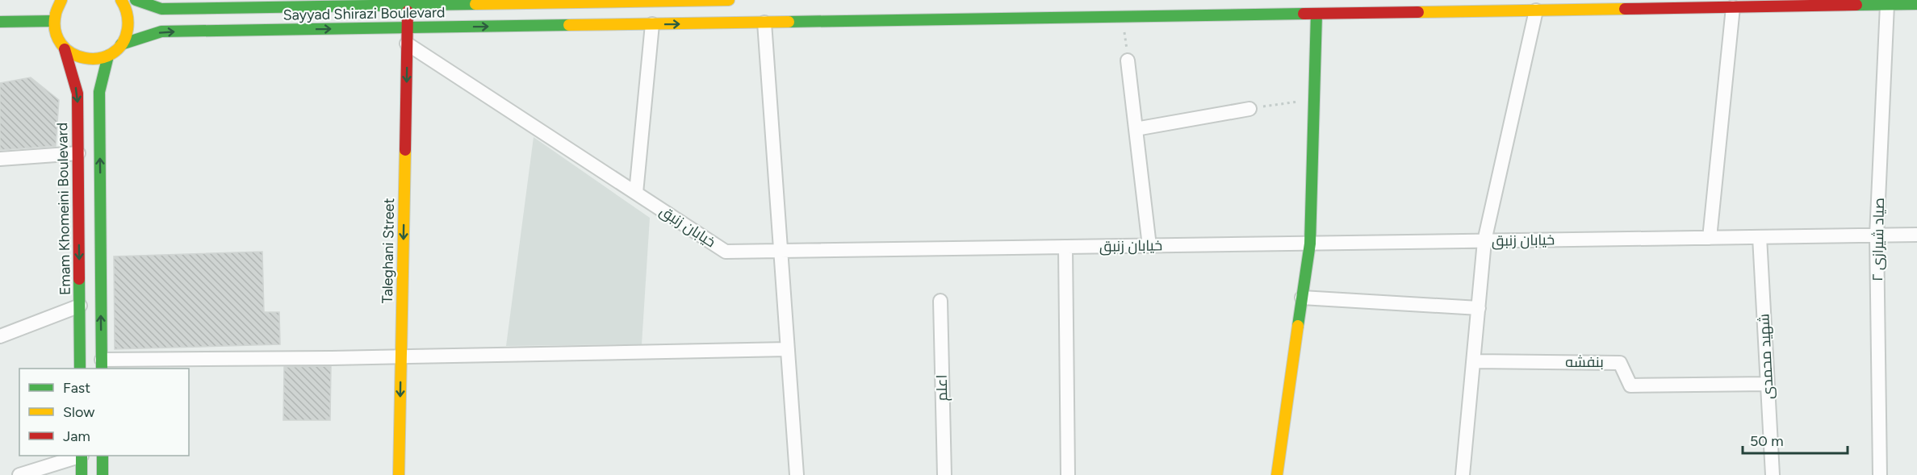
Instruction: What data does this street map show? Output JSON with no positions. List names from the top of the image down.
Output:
{
  "streets": {
    "main road": ["Sayyad Shirazi Boulevard", "Emam Khomeini Boulevard", "Taleghani Street"],
    "street": [
      "خیابان زنبق",
      "صیاد شیرازی ۲",
      "شهید محمدی",
      "بنفشه",
      "اعلم"
    ]
  },
  "crossings": [
    ["Sayyad Shirazi Boulevard", "صیاد شیرازی ۲"],
    ["Sayyad Shirazi Boulevard", "Taleghani Street"],
    ["خیابان زنبق", "صیاد شیرازی ۲"],
    ["خیابان زنبق", "Taleghani Street"],
    ["خیابان زنبق", "شهید محمدی"],
    ["شهید محمدی", "بنفشه"]
  ],
  "one_way": ["Taleghani Street"],
  "legend": ["Fast", "Slow", "Jam"],
  "scale_bar": "50 m"
}
